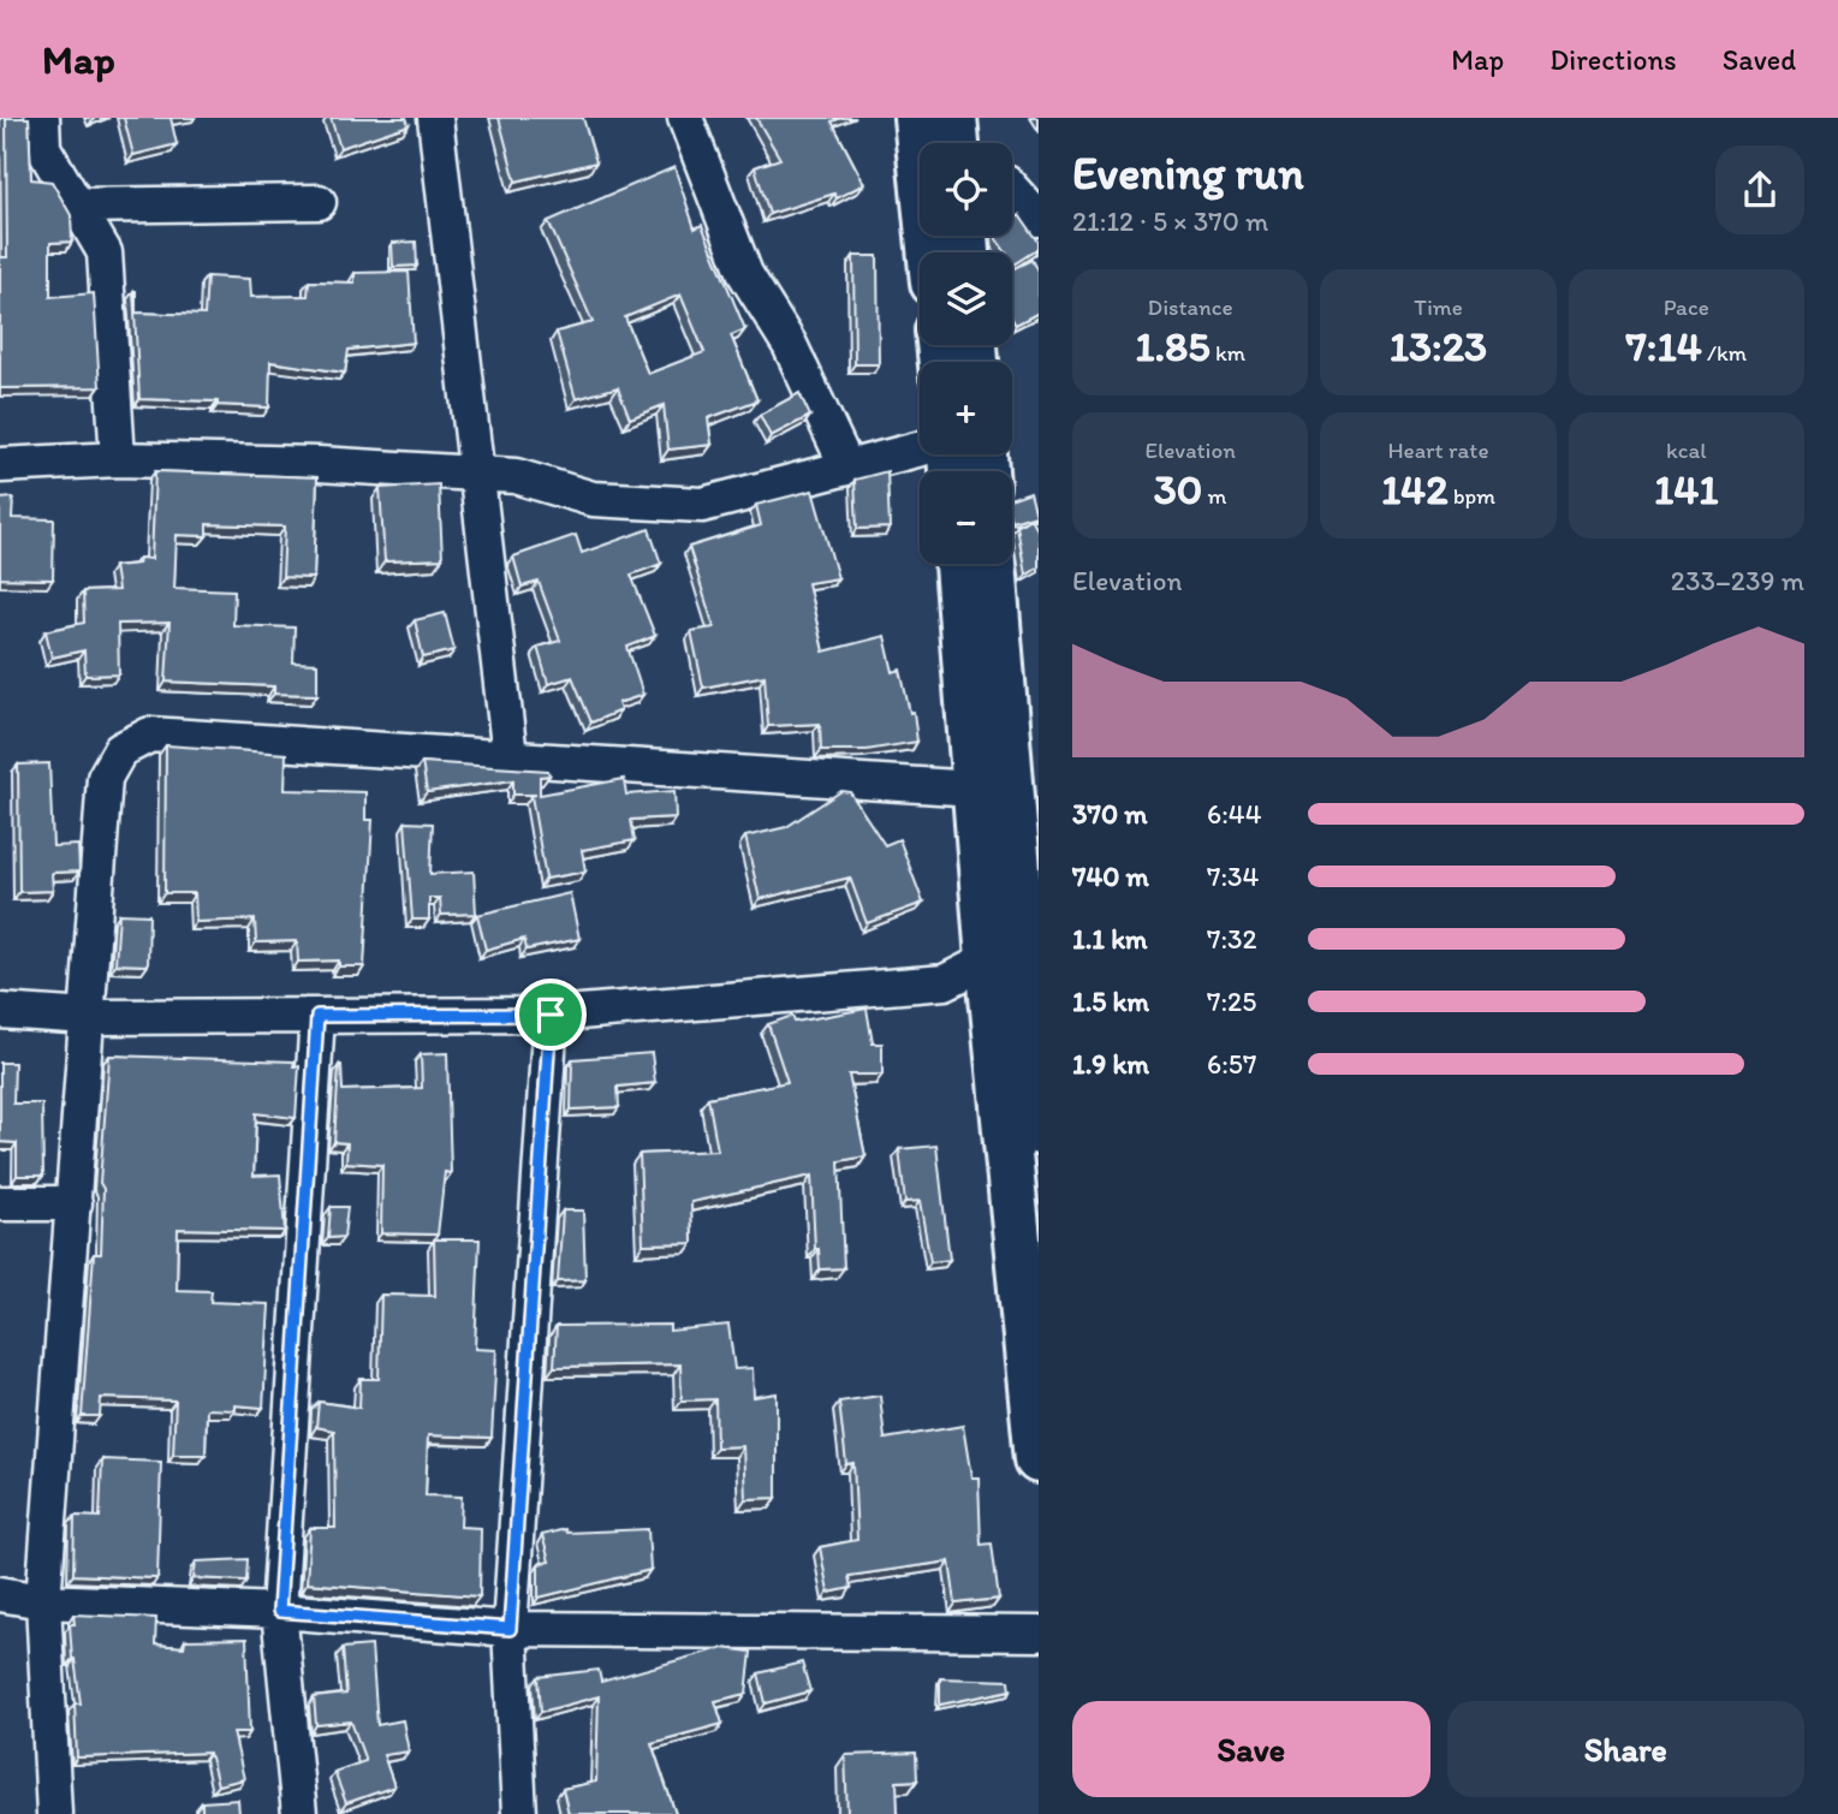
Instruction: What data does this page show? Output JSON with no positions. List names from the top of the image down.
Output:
{
  "page": {
    "header": "Map",
    "nav": ["Map", "Directions", "Saved"],
    "heading": ["Evening run", "21:12 · 5 × 370 m"],
    "map_buttons": ["+", "−"],
    "stats": [
      ["Distance", "1.85 km"],
      ["Time", "13:23"],
      ["Pace", "7:14 /km"],
      ["Elevation", "30 m"],
      ["Heart rate", "142 bpm"],
      ["kcal", "141"]
    ],
    "chart": ["Elevation", "233–239 m"],
    "list": [
      {
        "name": "370 m",
        "note": "6:44"
      },
      {
        "name": "740 m",
        "note": "7:34"
      },
      {
        "name": "1.1 km",
        "note": "7:32"
      },
      {
        "name": "1.5 km",
        "note": "7:25"
      },
      {
        "name": "1.9 km",
        "note": "6:57"
      }
    ],
    "buttons": ["Save", "Share"]
  }
}
